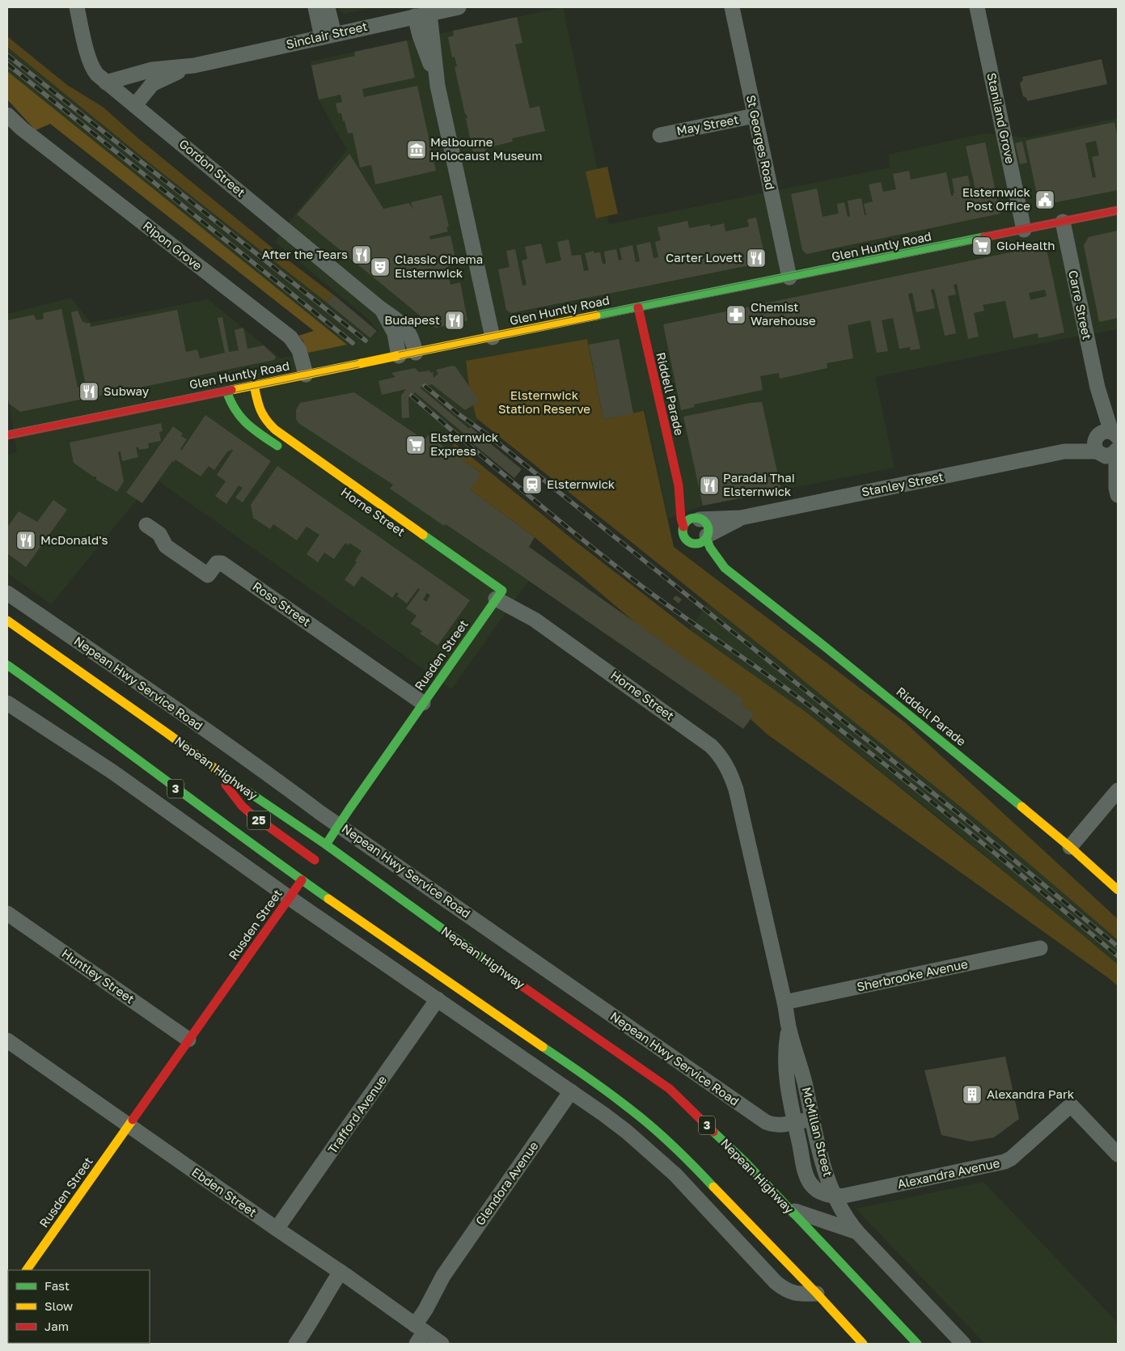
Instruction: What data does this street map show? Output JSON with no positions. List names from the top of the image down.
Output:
{
  "streets": {
    "main road": [
      "Glen Huntly Road",
      "Riddell Parade",
      "Horne Street",
      "Rusden Street",
      "Nepean Highway",
      "3",
      "25"
    ],
    "street": [
      "Sinclair Street",
      "Staniland Grove",
      "May Street",
      "St Georges Road",
      "Gordon Street",
      "Ripon Grove",
      "Carre Street",
      "Stanley Street",
      "Ross Street",
      "Nepean Hwy Service Road",
      "Sherbrooke Avenue",
      "Huntley Street",
      "Trafford Avenue",
      "McMillan Street",
      "Alexandra Avenue",
      "Glendora Avenue",
      "Ebden Street"
    ]
  },
  "crossings": [
    ["Sinclair Street", "Gordon Street"],
    ["Staniland Grove", "Glen Huntly Road"],
    ["May Street", "St Georges Road"],
    ["St Georges Road", "Glen Huntly Road"],
    ["Gordon Street", "Glen Huntly Road"],
    ["Ripon Grove", "Glen Huntly Road"],
    ["Glen Huntly Road", "Carre Street"],
    ["Glen Huntly Road", "Riddell Parade"],
    ["Glen Huntly Road", "Horne Street"],
    ["Carre Street", "Stanley Street"],
    ["Riddell Parade", "Stanley Street"],
    ["Horne Street", "Rusden Street"],
    ["Horne Street", "McMillan Street"],
    ["Ross Street", "Rusden Street"],
    ["Rusden Street", "Nepean Hwy Service Road"],
    ["Rusden Street", "Nepean Highway"],
    ["Rusden Street", "25"],
    ["Rusden Street", "Huntley Street"],
    ["Rusden Street", "Ebden Street"],
    ["Nepean Hwy Service Road", "McMillan Street"],
    ["Nepean Highway", "25"],
    ["Sherbrooke Avenue", "McMillan Street"],
    ["Trafford Avenue", "Ebden Street"],
    ["McMillan Street", "Alexandra Avenue"],
    ["Glendora Avenue", "Ebden Street"]
  ],
  "parks": ["Elsternwick Station Reserve"],
  "places": {
    "museum": ["Melbourne Holocaust Museum"],
    "public building": ["Elsternwick Post Office"],
    "supermarket": ["GloHealth", "Elsternwick Express"],
    "restaurant": [
      "After the Tears",
      "Carter Lovett",
      "Budapest",
      "Subway",
      "Paradai Thai Elsternwick",
      "McDonald's"
    ],
    "theatre": ["Classic Cinema Elsternwick"],
    "pharmacy": ["Chemist Warehouse"],
    "station": ["Elsternwick"],
    "building": ["Alexandra Park"]
  },
  "legend": ["Fast", "Slow", "Jam"]
}
